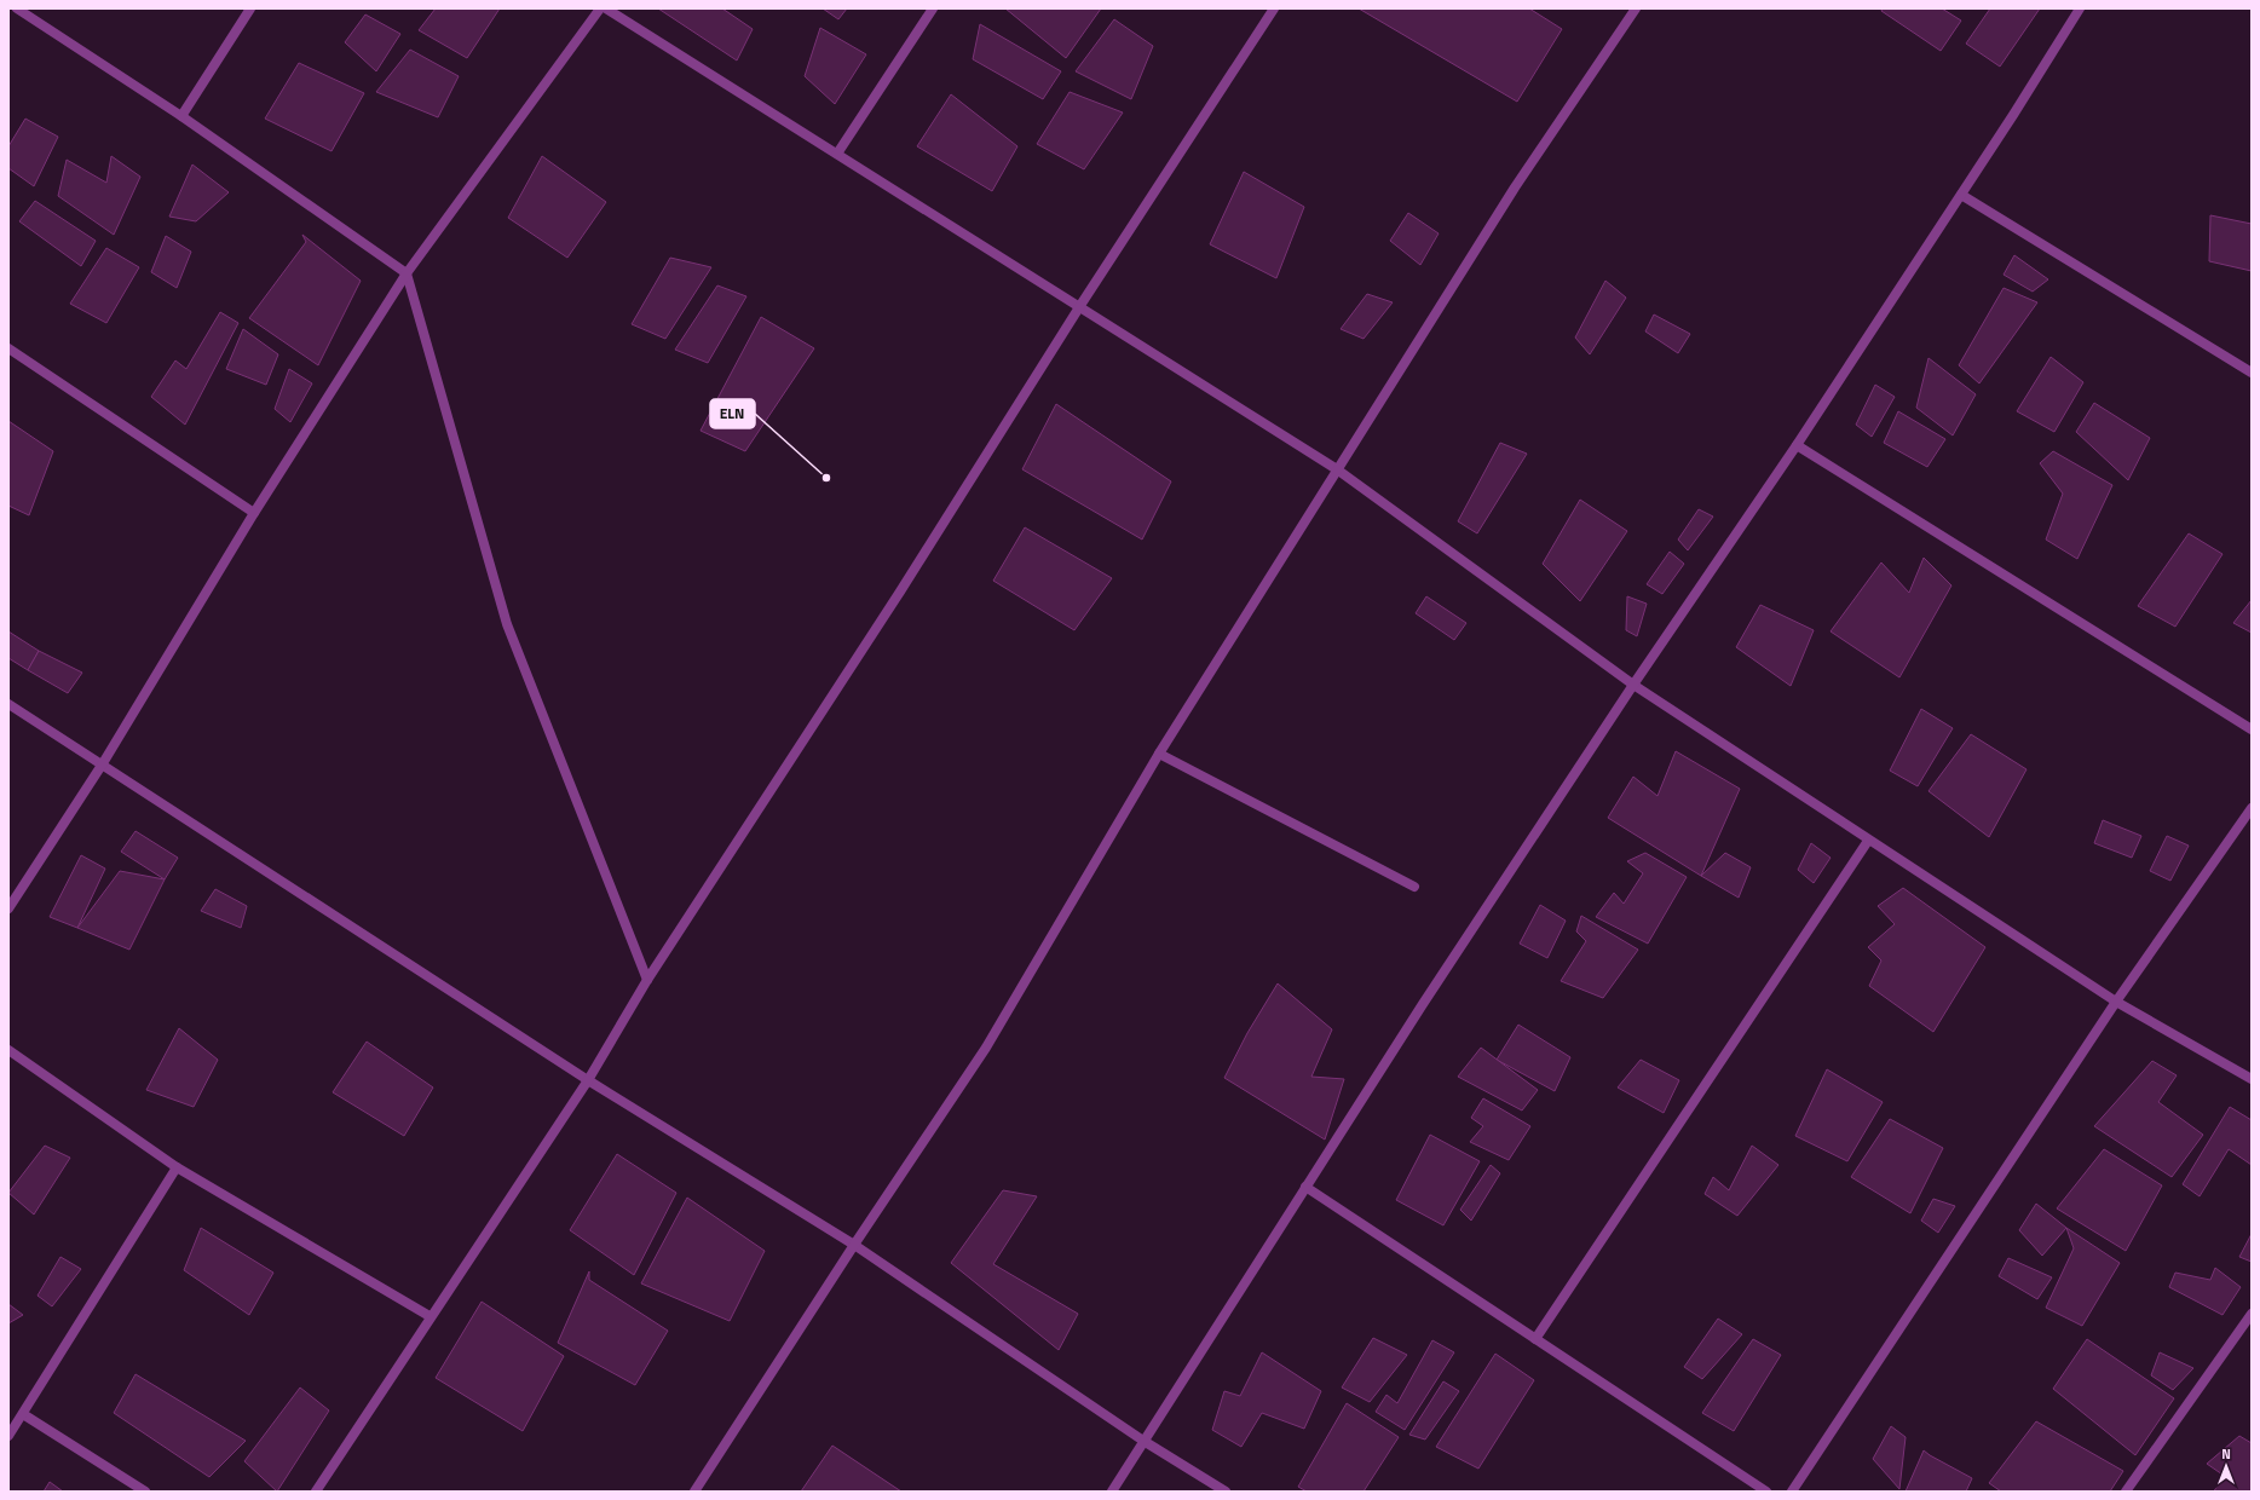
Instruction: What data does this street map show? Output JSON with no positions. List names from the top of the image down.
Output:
{
  "places": ["ELN"],
  "north": "top"
}
